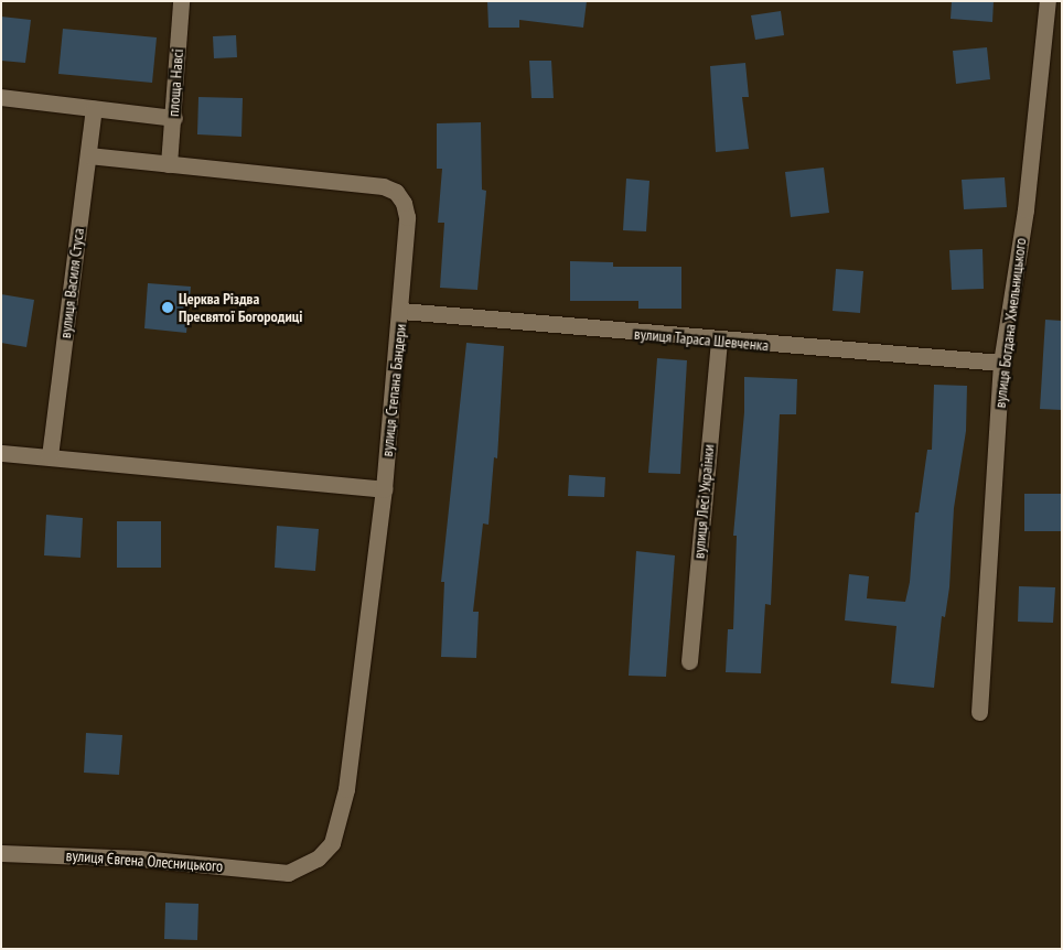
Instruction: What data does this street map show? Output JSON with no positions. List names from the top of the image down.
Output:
{
  "streets": {
    "street": [
      "площа Навсі",
      "вулиця Василя Стуса",
      "вулиця Богдана Хмельницького",
      "вулиця Тараса Шевченка",
      "вулиця Степана Бандери",
      "вулиця Лесі Українки",
      "вулиця Євгена Олесницького"
    ]
  },
  "crossings": [
    ["площа Навсі", "вулиця Степана Бандери"],
    ["вулиця Василя Стуса", "вулиця Степана Бандери"],
    ["вулиця Богдана Хмельницького", "вулиця Тараса Шевченка"],
    ["вулиця Тараса Шевченка", "вулиця Степана Бандери"],
    ["вулиця Тараса Шевченка", "вулиця Лесі Українки"],
    ["вулиця Степана Бандери", "вулиця Євгена Олесницького"]
  ],
  "places": ["Церква Різдва Пресвятої Богородиці"]
}
